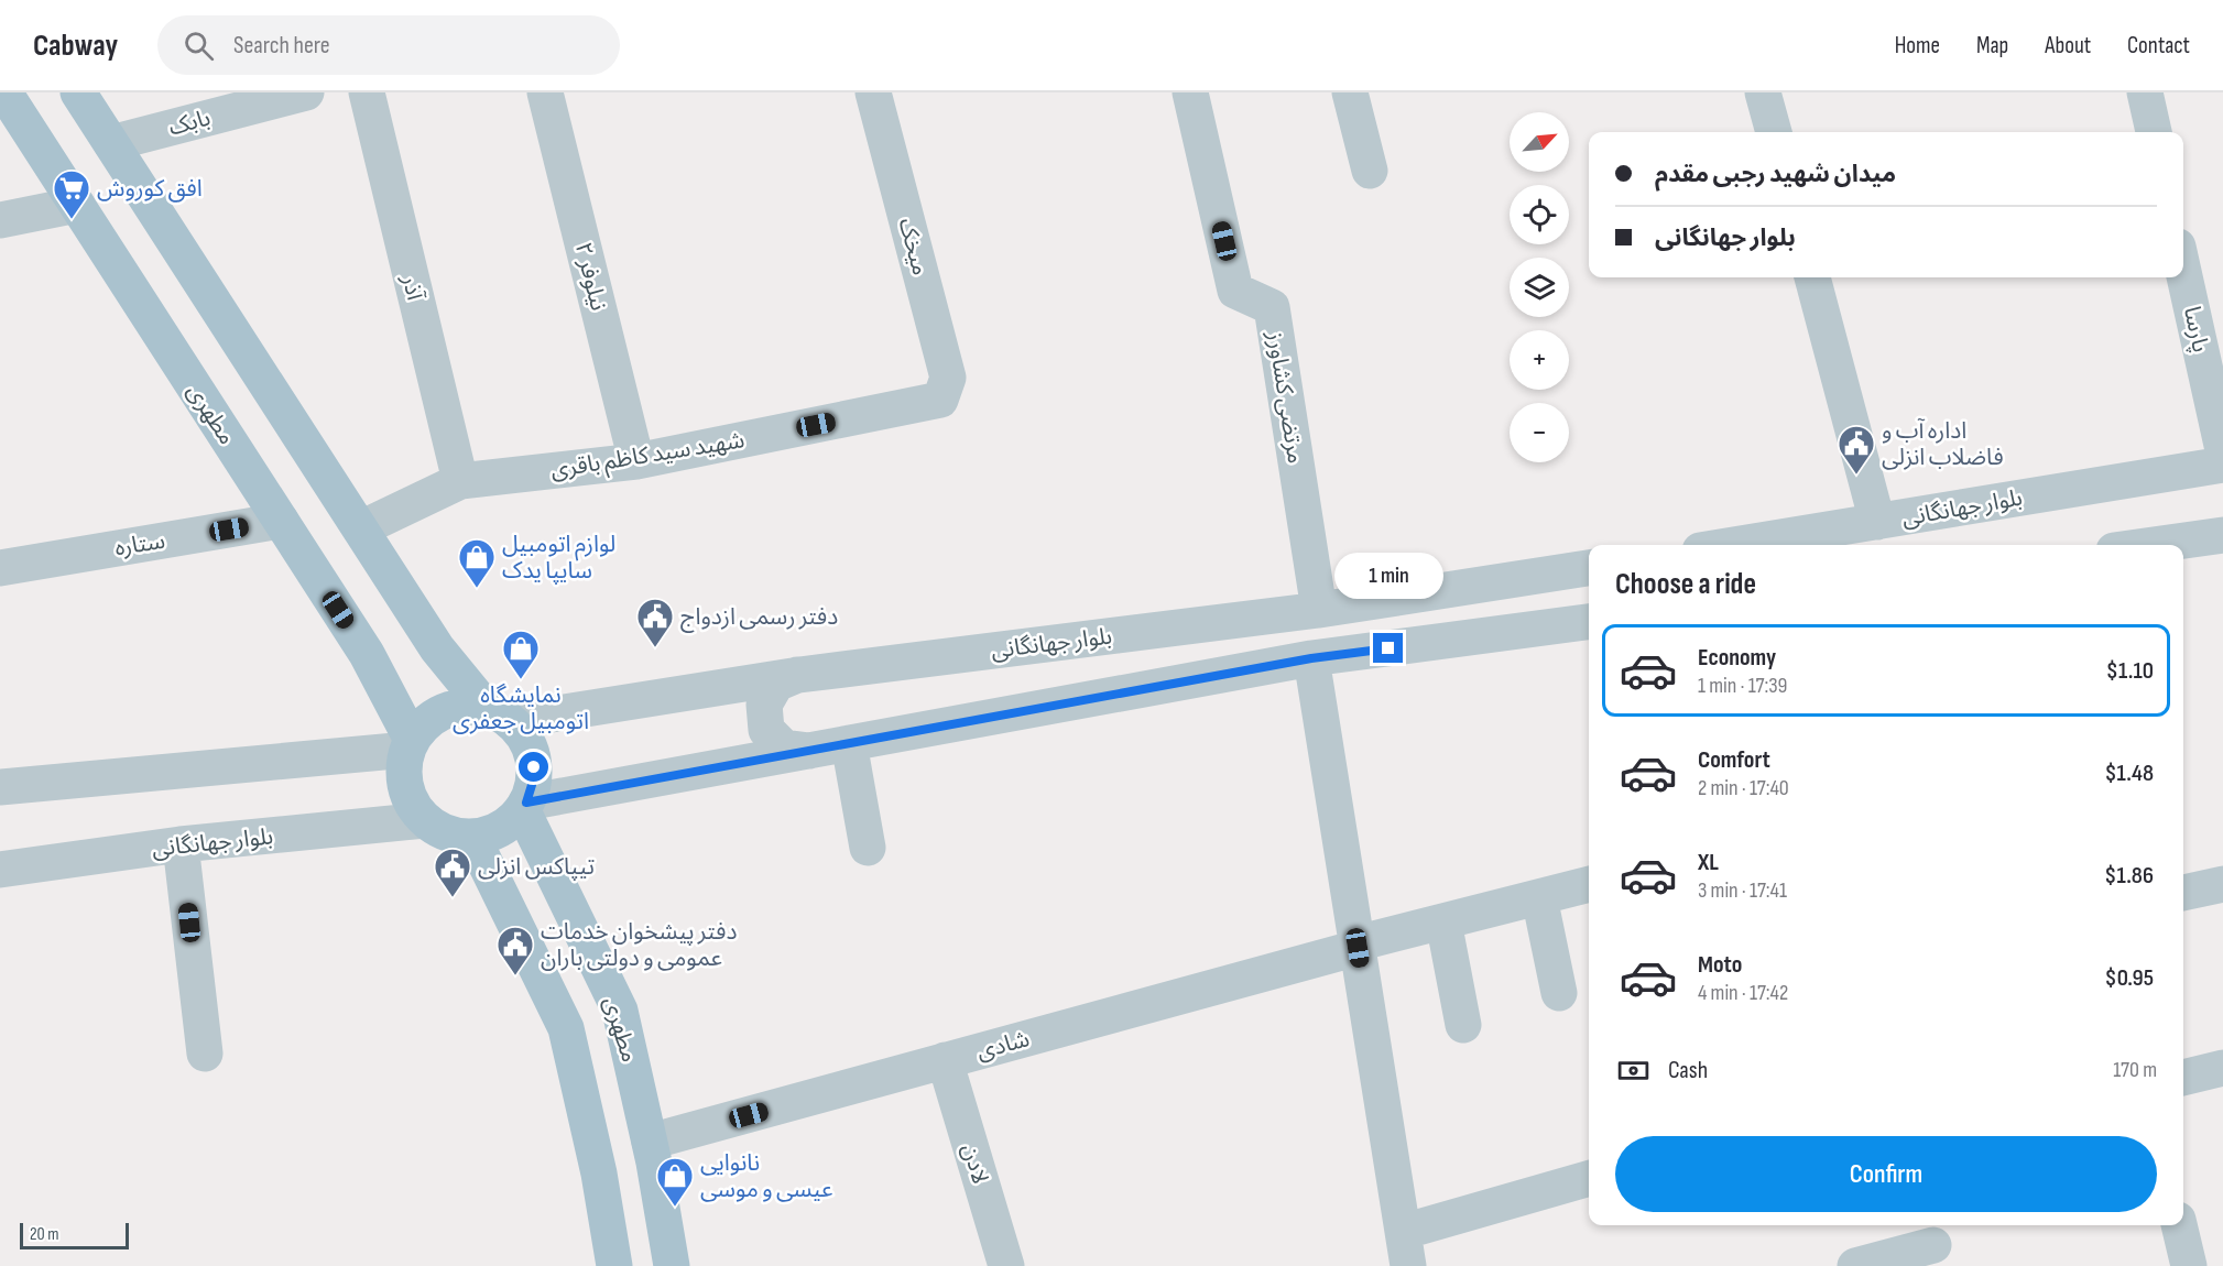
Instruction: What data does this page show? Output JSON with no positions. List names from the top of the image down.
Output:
{
  "streets": {
    "main road": ["مطهری"],
    "street": [
      "بابک",
      "میخک",
      "نیلوفر ۲",
      "آذر",
      "پارسا",
      "مرتضی کشاورز",
      "شهید سید کاظم باقری",
      "بلوار جهانگانی",
      "ستاره",
      "شادی",
      "لادن"
    ]
  },
  "crossings": [
    ["میخک", "شهید سید کاظم باقری"],
    ["نیلوفر ۲", "شهید سید کاظم باقری"],
    ["آذر", "شهید سید کاظم باقری"],
    ["مرتضی کشاورز", "بلوار جهانگانی"],
    ["مطهری", "بلوار جهانگانی"],
    ["مطهری", "ستاره"],
    ["مطهری", "شادی"],
    ["شادی", "لادن"]
  ],
  "places": {
    "supermarket": ["افق کوروش"],
    "public building": [
      "اداره آب و فاضلاب انزلی",
      "دفتر رسمی ازدواج",
      "تیپاکس انزلی",
      "دفتر پیشخوان خدمات عمومی و دولتی باران"
    ],
    "shop": ["لوازم اتومبیل سایپا یدک", "نمایشگاه اتومبیل جعفری", "نانوایی عیسی و موسی"]
  },
  "scale_bar": "20 m",
  "north": "top right",
  "page": {
    "header": "Cabway",
    "search": "Search here",
    "nav": [
      "Home",
      "Map",
      "About",
      "Contact"
    ],
    "map_buttons": ["+", "−"],
    "banner": ["میدان شهید رجبی مقدم", "بلوار جهانگانی"],
    "heading": "Choose a ride",
    "bubble": "1 min",
    "list": [
      {
        "name": "Economy",
        "note": "1 min · 17:39",
        "value": "$1.10"
      },
      {
        "name": "Comfort",
        "note": "2 min · 17:40",
        "value": "$1.48"
      },
      {
        "name": "XL",
        "note": "3 min · 17:41",
        "value": "$1.86"
      },
      {
        "name": "Moto",
        "note": "4 min · 17:42",
        "value": "$0.95"
      }
    ],
    "pay": ["Cash", "170 m"],
    "buttons": "Confirm",
    "scale": "20 m"
  }
}
